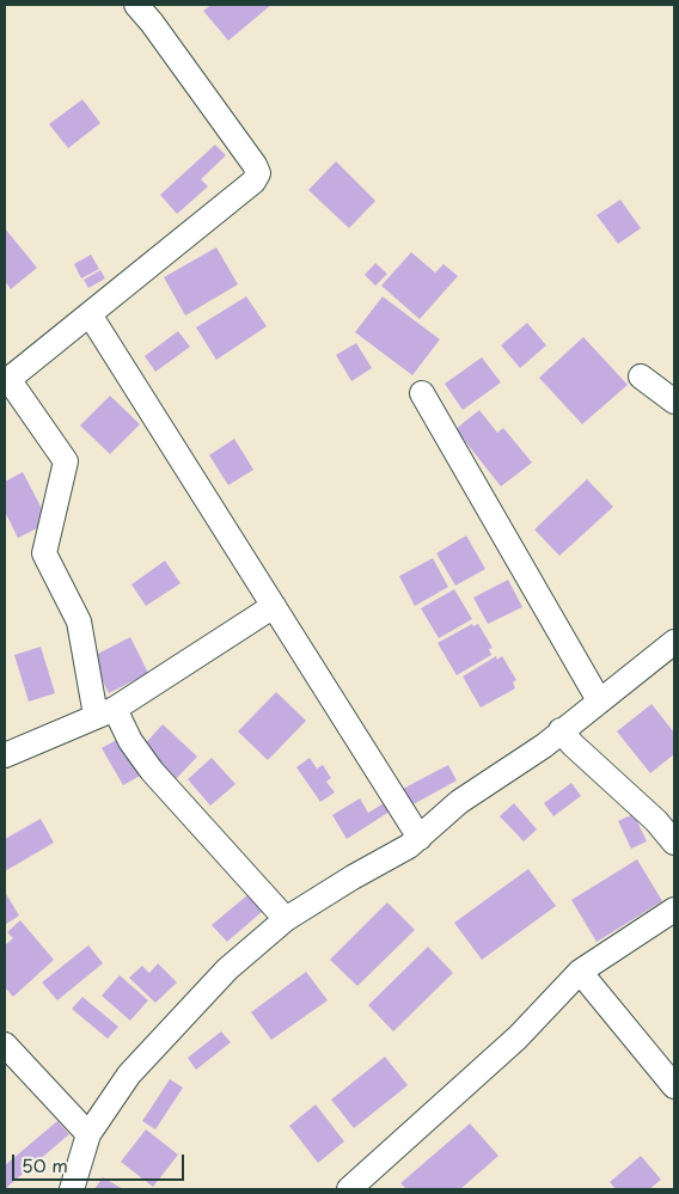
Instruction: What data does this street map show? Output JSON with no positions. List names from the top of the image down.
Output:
{
  "scale_bar": "50 m"
}
